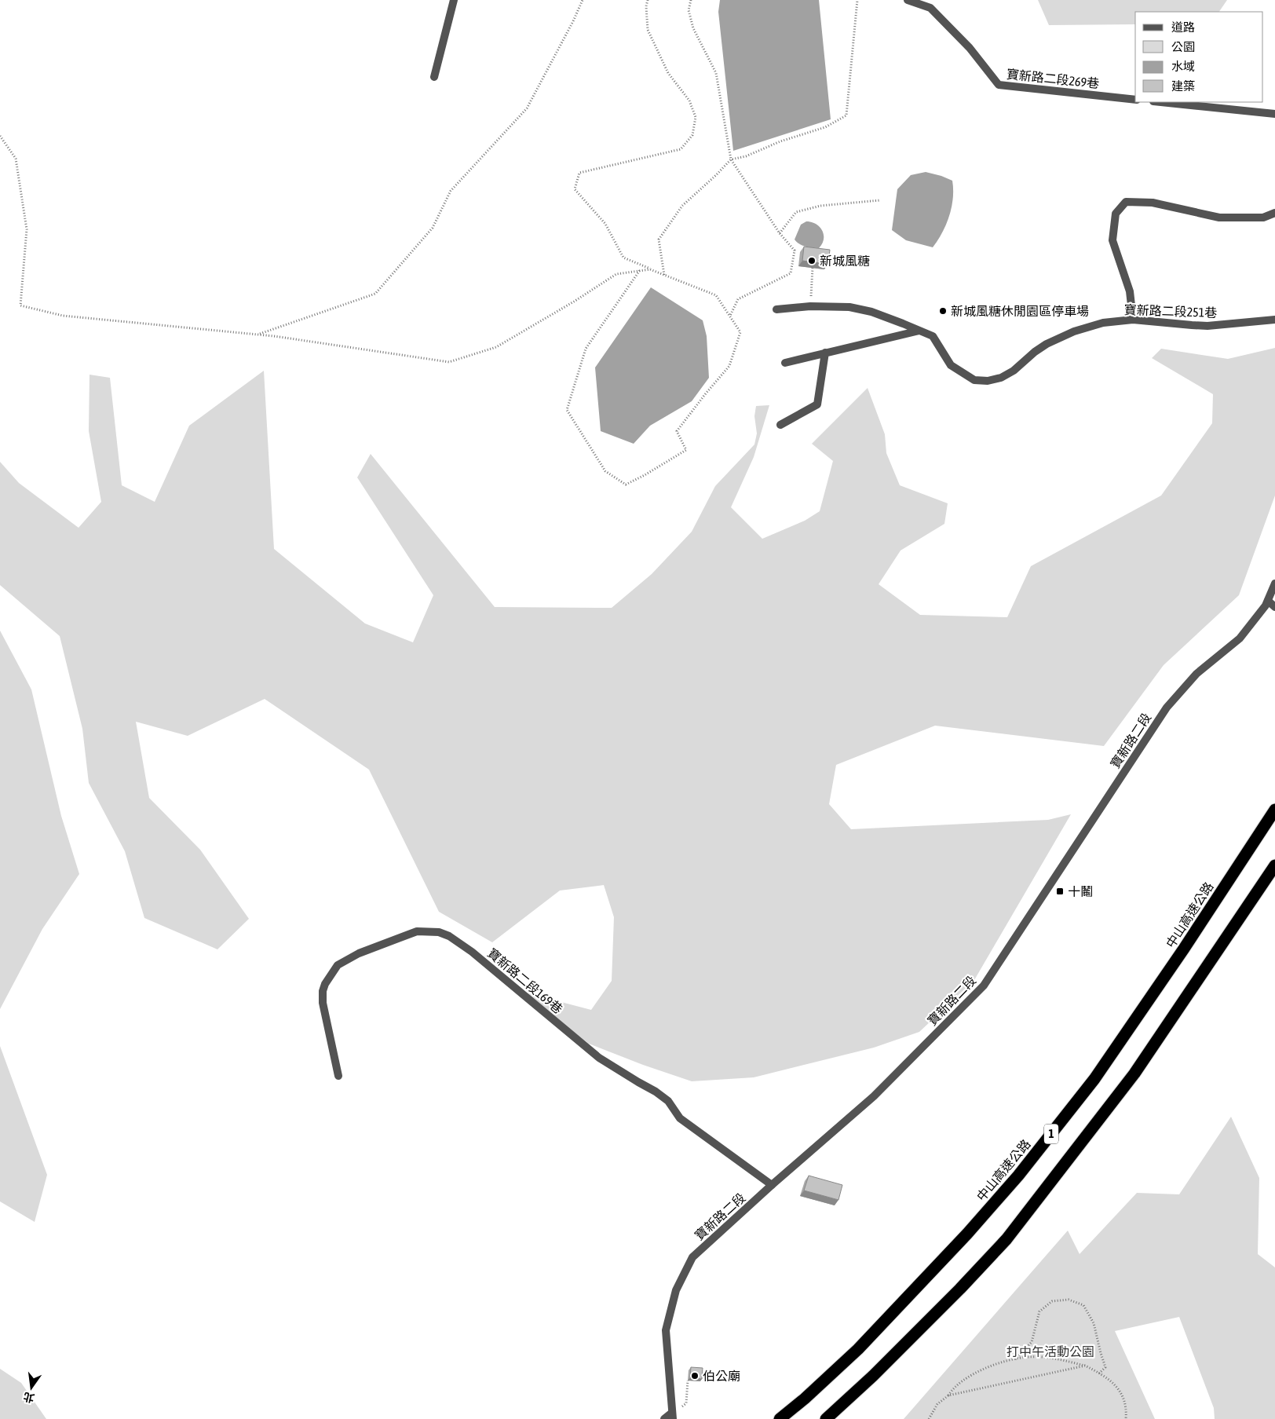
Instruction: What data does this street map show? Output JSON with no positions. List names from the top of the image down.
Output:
{
  "streets": {
    "highway": ["中山高速公路", "1"],
    "street": [
      "寶新路二段269巷",
      "寶新路二段251巷",
      "寶新路二段",
      "寶新路二段169巷"
    ]
  },
  "crossings": [
    ["寶新路二段", "寶新路二段169巷"]
  ],
  "parks": ["打中午活動公園"],
  "places": {
    "other": ["新城風糖", "新城風糖休閒園區停車場", "伯公廟"],
    "transit": ["十鬮"]
  },
  "legend": [
    "道路",
    "公園",
    "水域",
    "建築"
  ],
  "north": "bottom"
}
